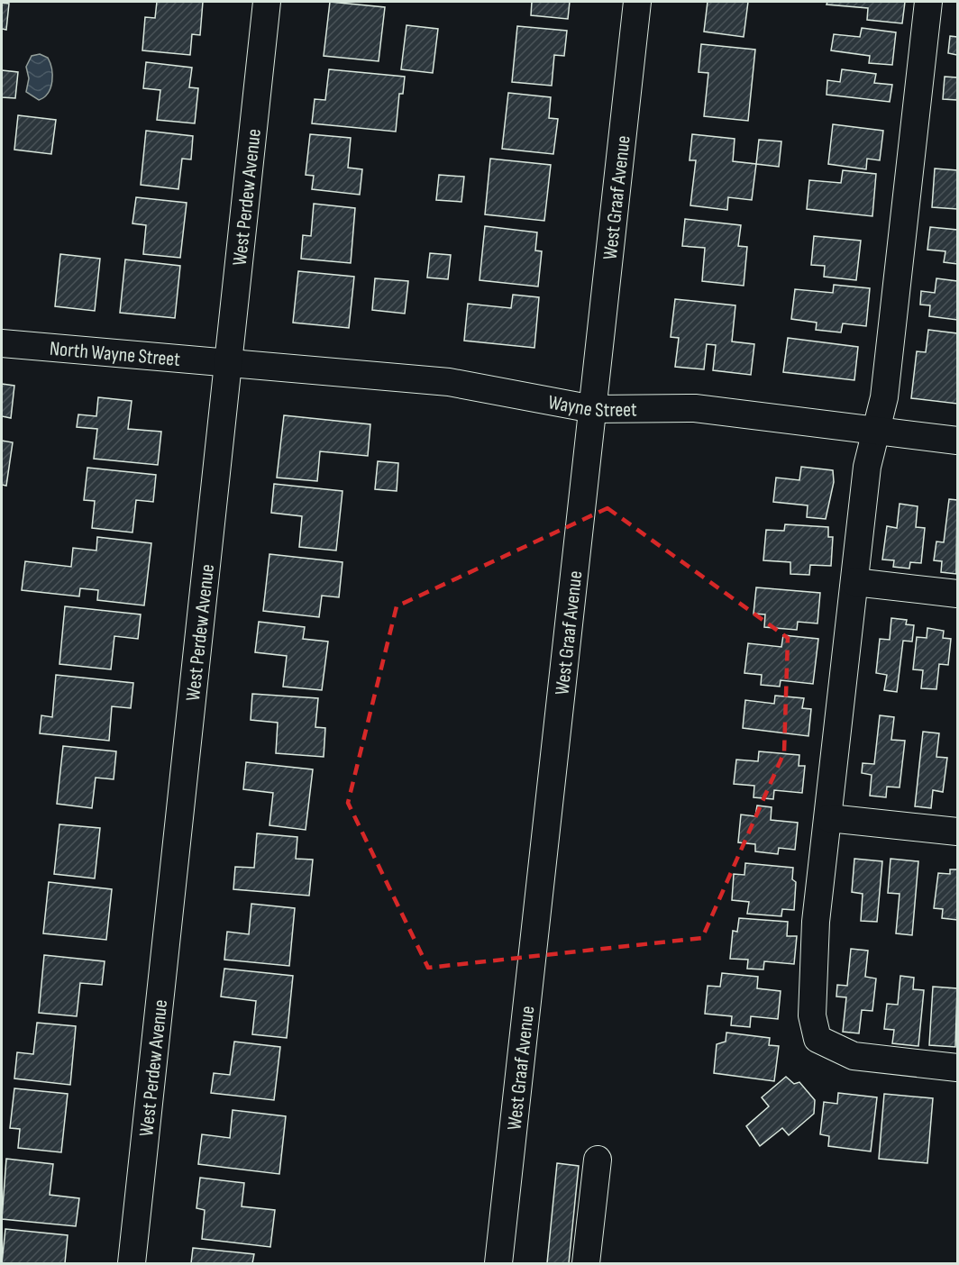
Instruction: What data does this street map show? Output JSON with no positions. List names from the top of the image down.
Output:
{
  "streets": {
    "street": [
      "West Perdew Avenue",
      "West Graaf Avenue",
      "North Wayne Street",
      "Wayne Street"
    ]
  },
  "crossings": [
    ["West Perdew Avenue", "North Wayne Street"],
    ["West Perdew Avenue", "Wayne Street"],
    ["West Graaf Avenue", "Wayne Street"],
    ["North Wayne Street", "Wayne Street"]
  ]
}
